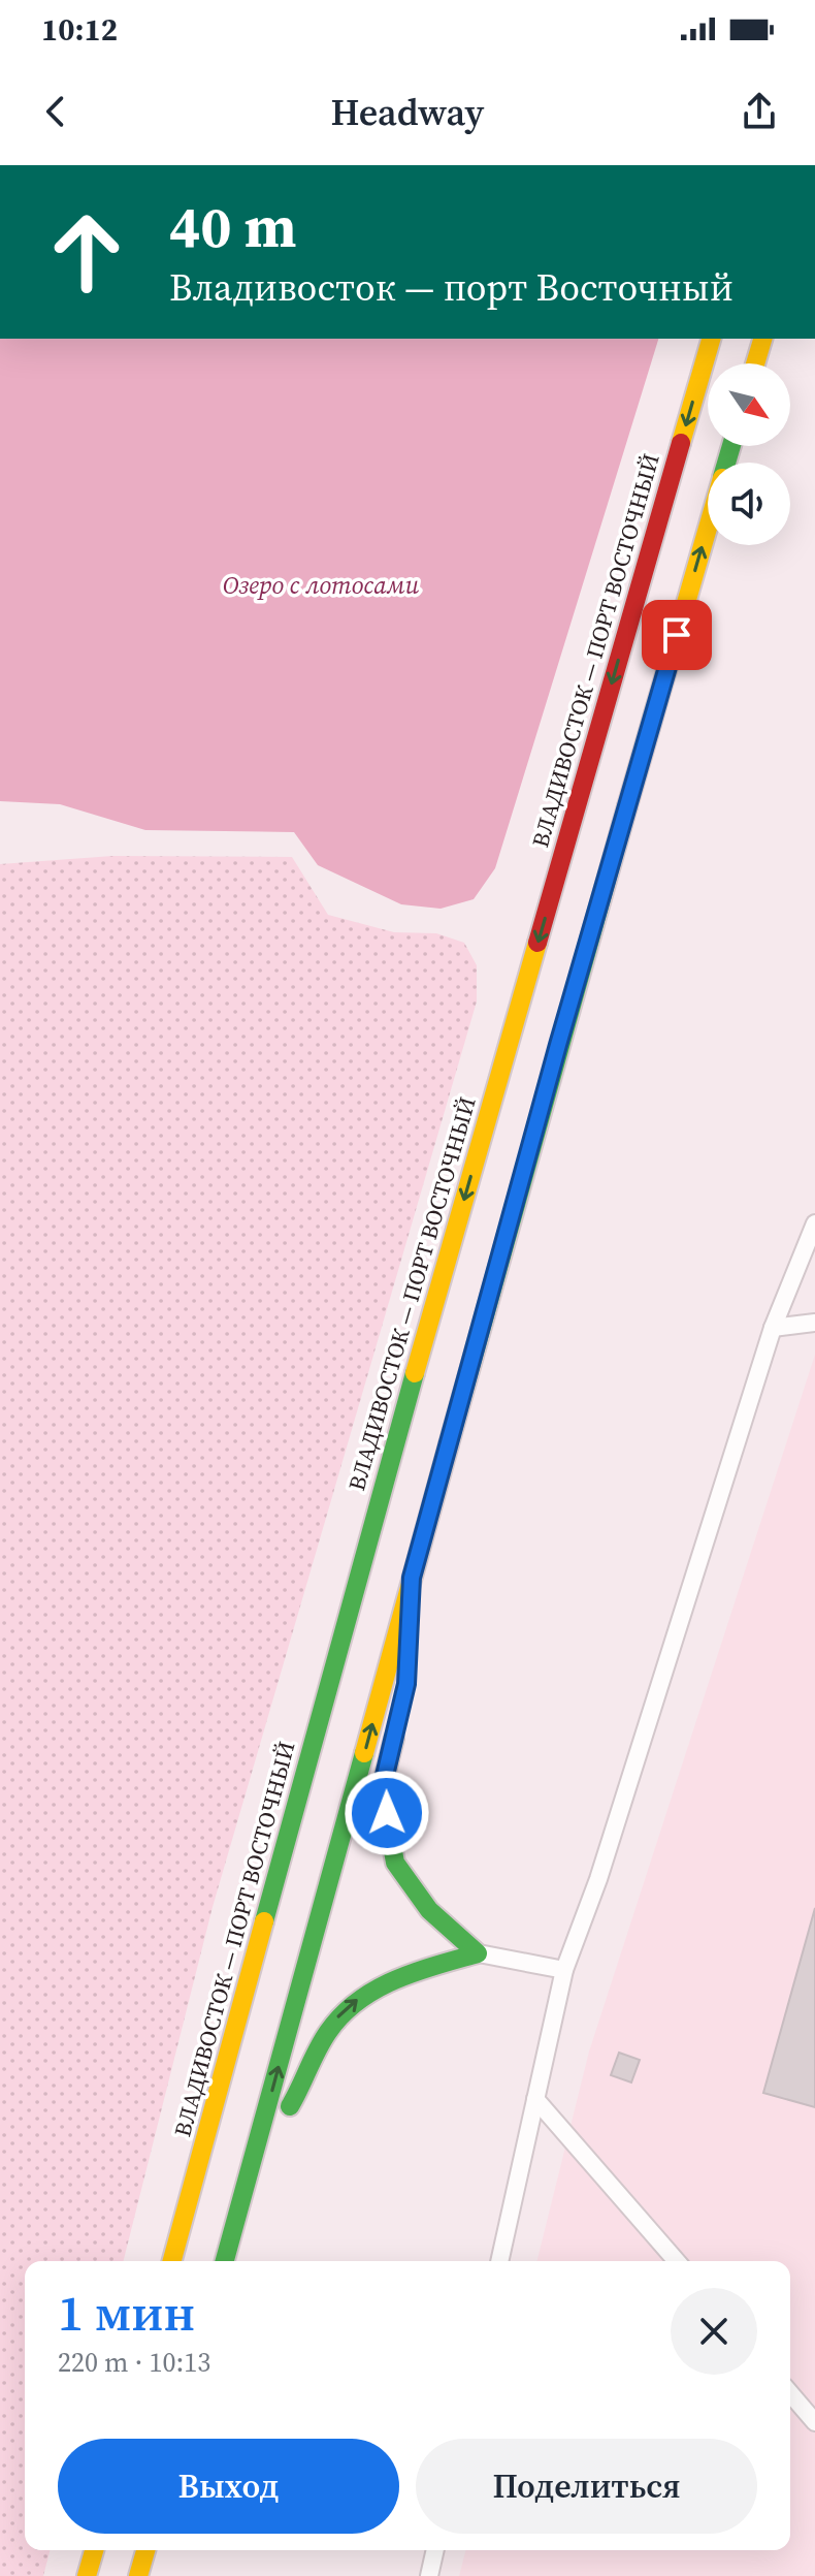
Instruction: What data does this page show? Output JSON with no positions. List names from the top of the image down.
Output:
{
  "streets": {
    "highway": ["ВЛАДИВОСТОК — ПОРТ ВОСТОЧНЫЙ"]
  },
  "water": ["Озеро с лотосами"],
  "north": "bottom right",
  "page": {
    "status": "10:12",
    "header": "Headway",
    "turn": ["40 m", "Владивосток — порт Восточный"],
    "heading": ["1 мин", "220 m · 10:13"],
    "buttons": ["Выход", "Поделиться"]
  }
}
